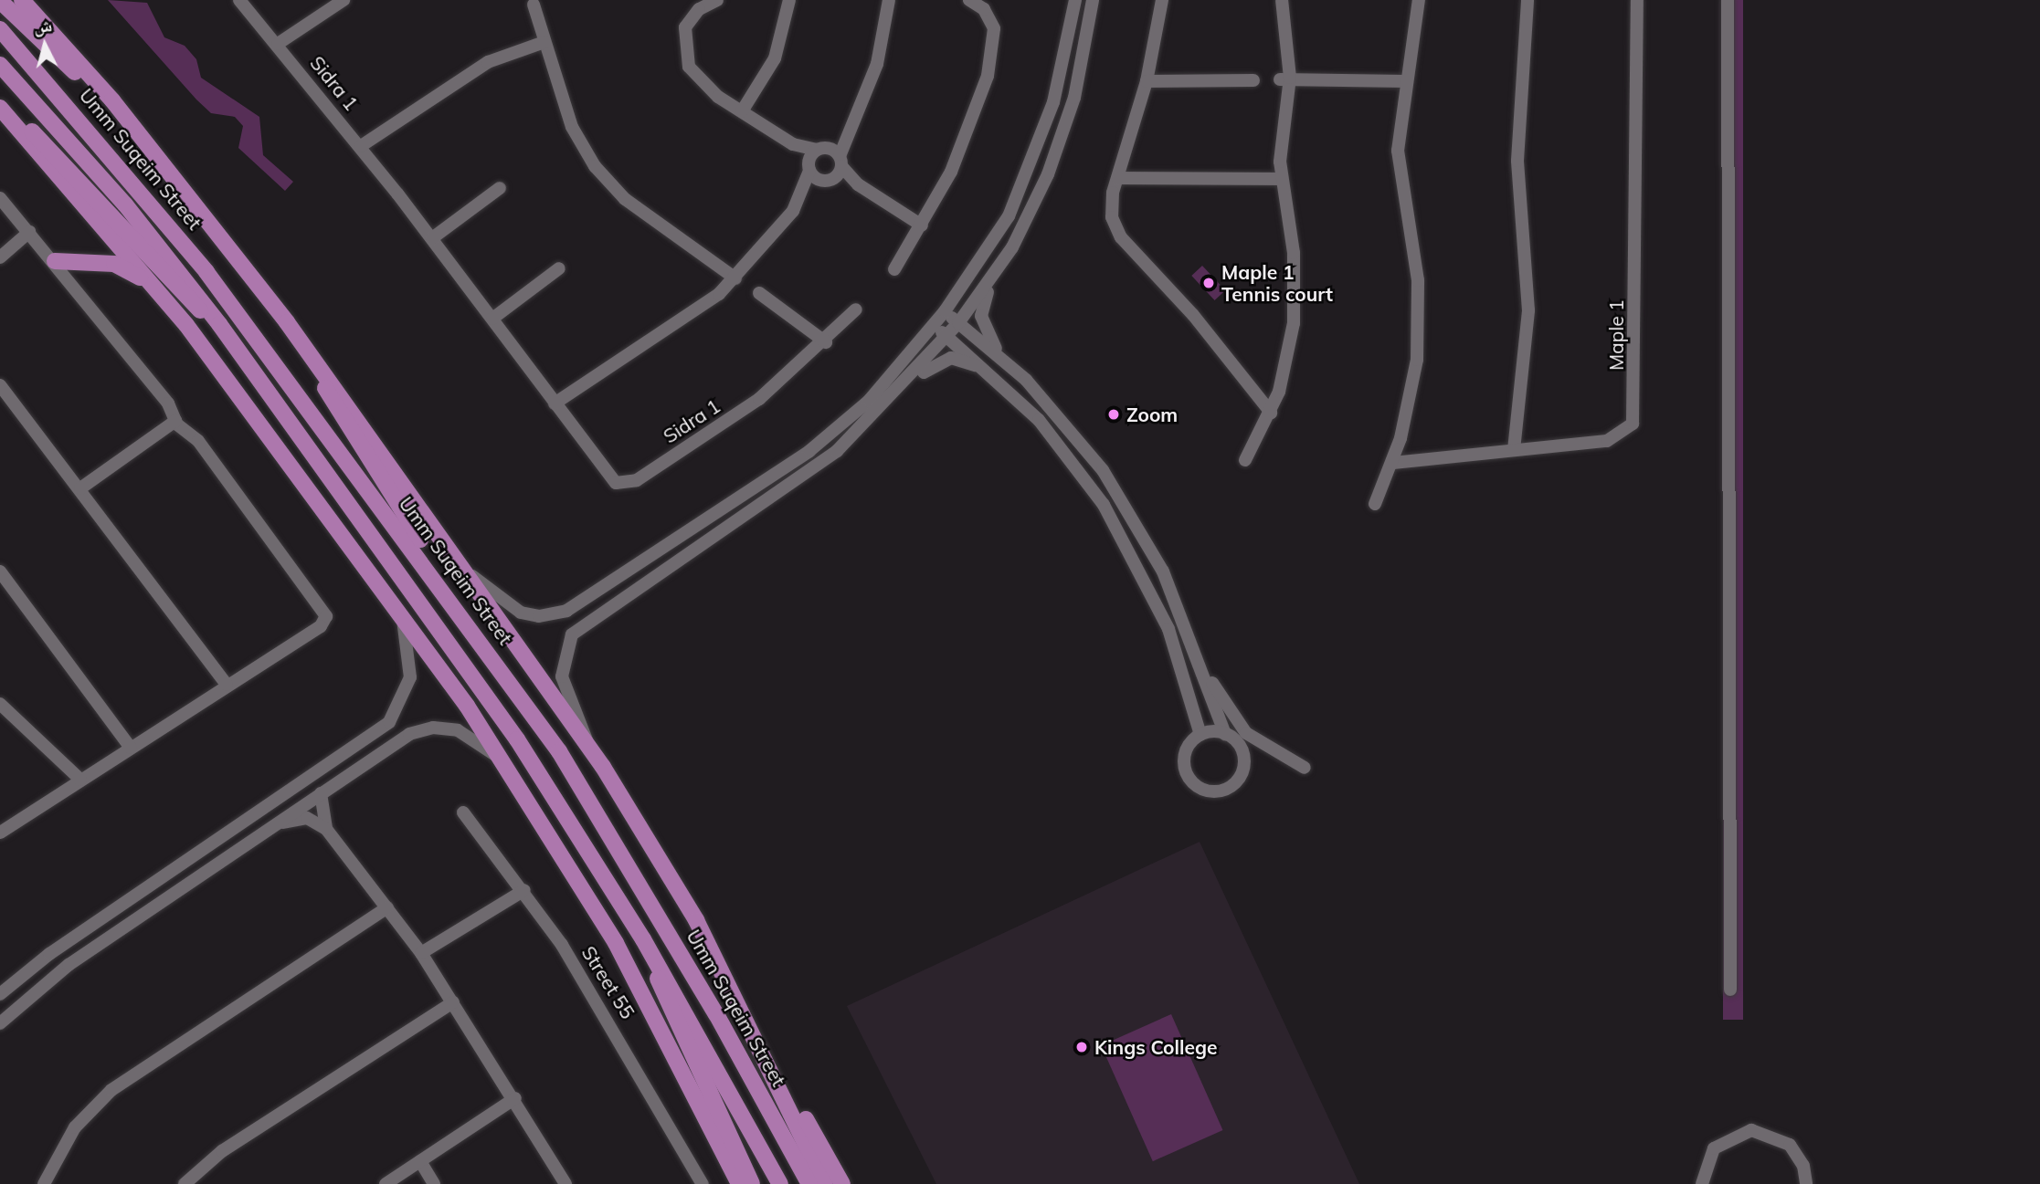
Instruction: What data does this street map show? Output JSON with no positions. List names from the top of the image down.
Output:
{
  "streets": {
    "main road": ["Umm Suqeim Street"],
    "street": ["Sidra 1", "Maple 1", "Street 55"]
  },
  "places": ["Maple 1 Tennis court", "Zoom", "Kings College"],
  "north": "top"
}
